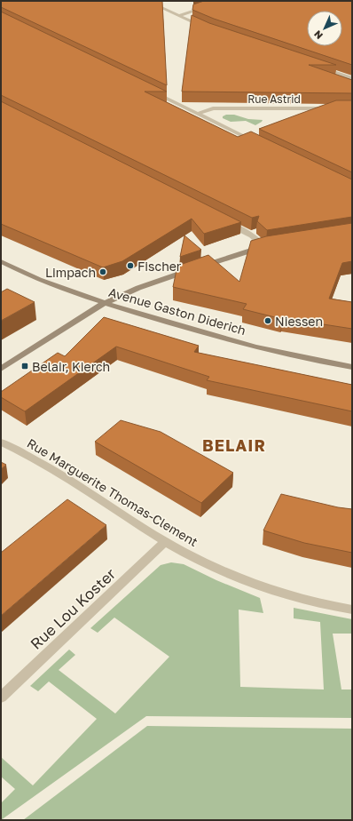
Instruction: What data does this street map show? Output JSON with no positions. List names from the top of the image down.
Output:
{
  "streets": {
    "street": [
      "Rue Astrid",
      "Avenue Gaston Diderich",
      "Rue Marguerite Thomas-Clement",
      "Rue Lou Koster"
    ]
  },
  "crossings": [
    ["Rue Marguerite Thomas-Clement", "Rue Lou Koster"]
  ],
  "districts": ["BELAIR"],
  "places": {
    "other": ["Fischer", "Limpach", "Niessen"],
    "transit": ["Belair, Kierch"]
  },
  "north": "bottom left"
}
